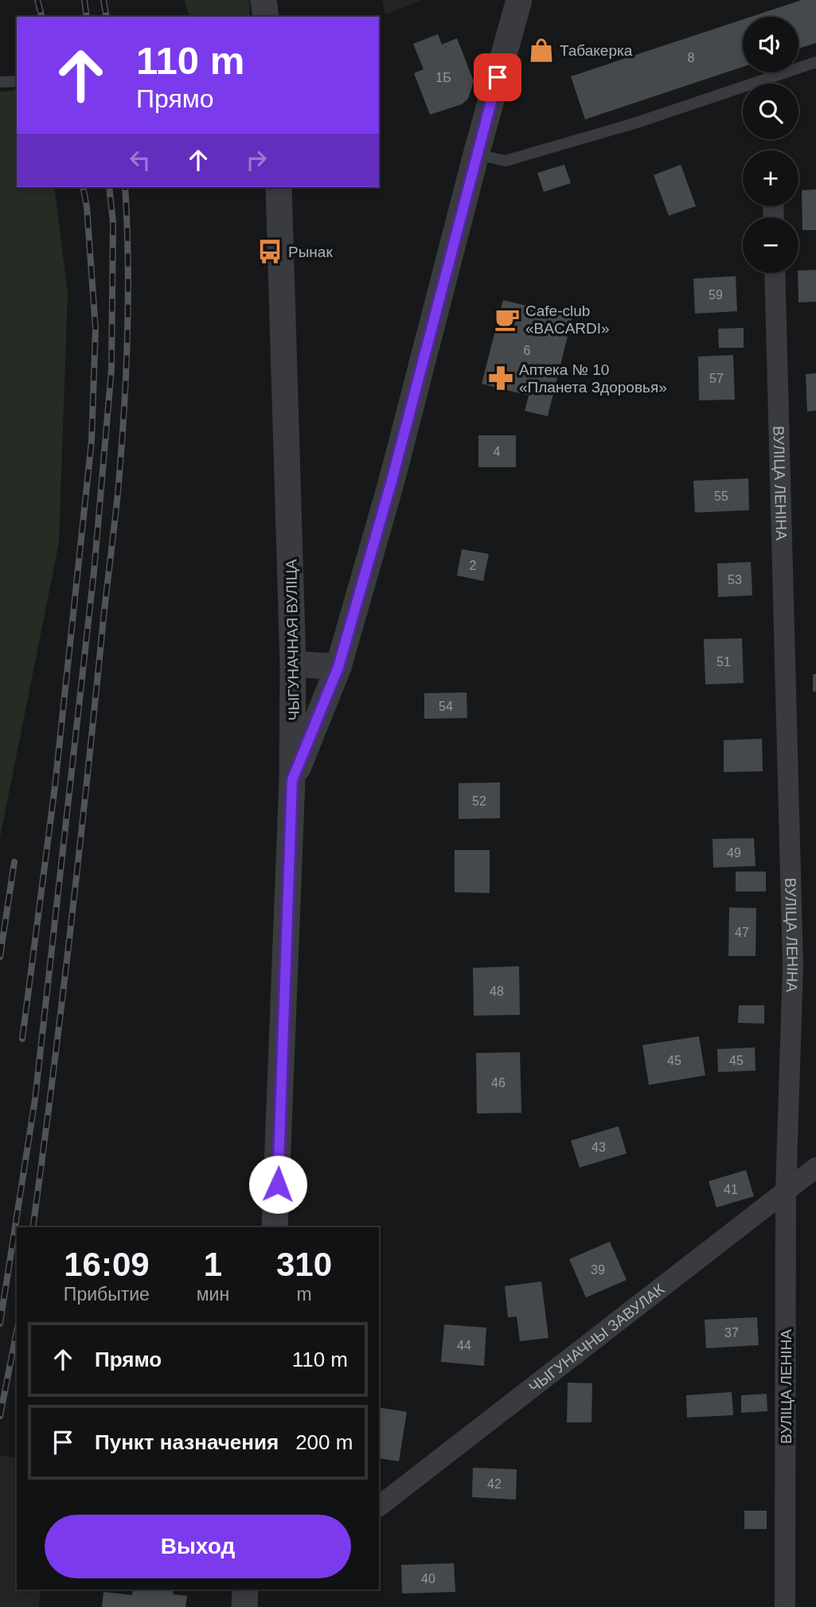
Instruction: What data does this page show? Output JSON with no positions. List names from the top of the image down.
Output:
{
  "streets": {
    "street": ["ВУЛІЦА ЛЕНІНА", "ЧЫГУНАЧНАЯ ВУЛІЦА", "ЧЫГУНАЧНЫ ЗАВУЛАК"]
  },
  "crossings": [
    ["ВУЛІЦА ЛЕНІНА", "ЧЫГУНАЧНЫ ЗАВУЛАК"]
  ],
  "places": {
    "shop": ["Табакерка"],
    "bus stop": ["Рынак"],
    "cafe": ["Cafe-club «BACARDI»"],
    "pharmacy": ["Аптека № 10 «Планета Здоровья»"]
  },
  "house_numbers": [
    "8",
    "1Б",
    "59",
    "6",
    "57",
    "4",
    "55",
    "2",
    "53",
    "51",
    "54",
    "52",
    "49",
    "47",
    "48",
    "45",
    "45",
    "46",
    "43",
    "41",
    "39",
    "37",
    "44",
    "42",
    "40"
  ],
  "page": {
    "map_buttons": ["+", "−"],
    "turn": ["110 m", "Прямо"],
    "eta": [
      "16:09",
      "Прибытие",
      "1",
      "мин",
      "310",
      "m"
    ],
    "list": [
      {
        "name": "Прямо",
        "value": "110 m"
      },
      {
        "name": "Пункт назначения",
        "value": "200 m"
      }
    ],
    "buttons": "Выход"
  }
}
